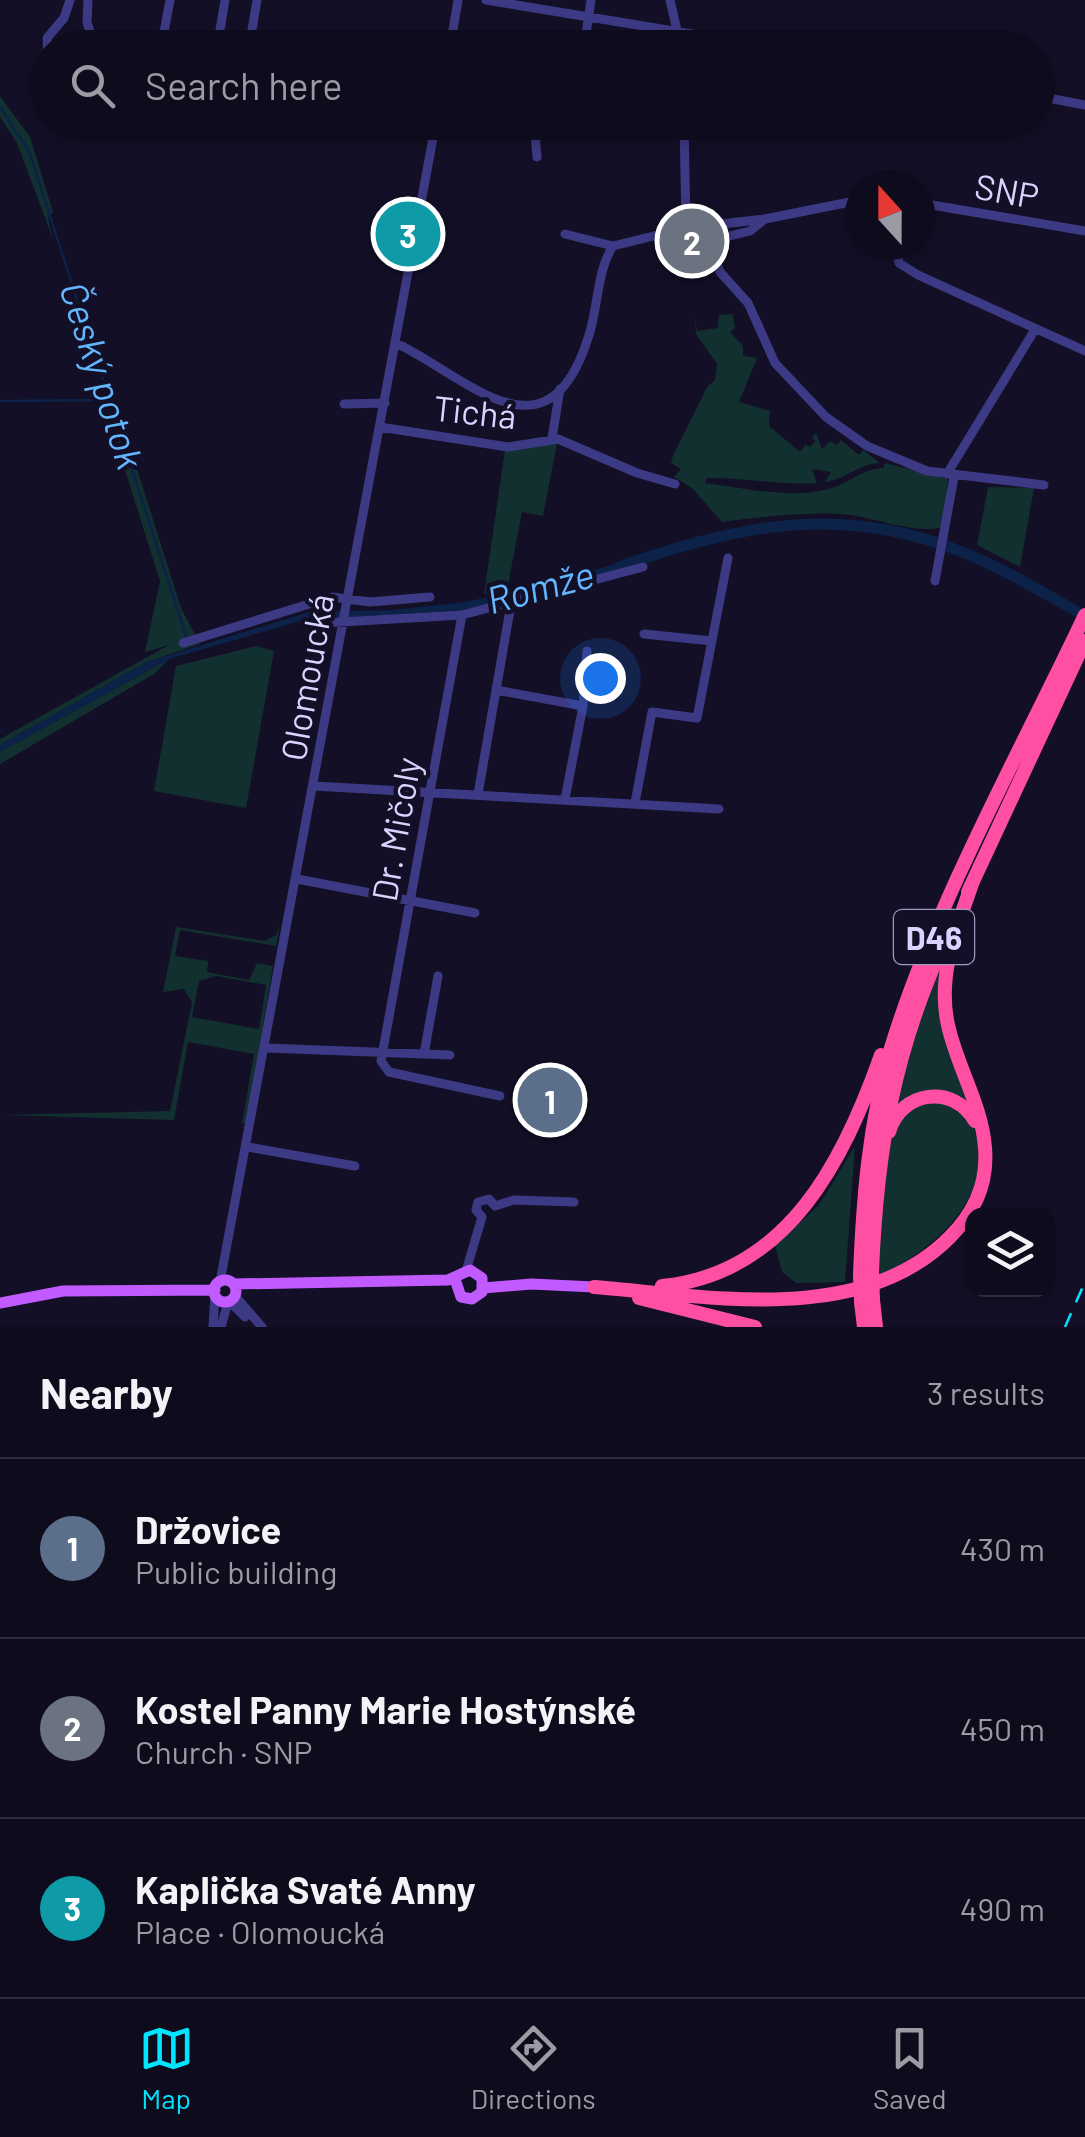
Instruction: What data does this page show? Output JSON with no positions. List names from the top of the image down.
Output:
{
  "streets": {
    "highway": ["D46"],
    "street": [
      "SNP",
      "Tichá",
      "Olomoucká",
      "Dr. Mičoly"
    ]
  },
  "crossings": [
    ["Tichá", "Olomoucká"]
  ],
  "water": ["Český potok", "Romže"],
  "north": "top",
  "page": {
    "search": "Search here",
    "pins": ["3", "2", "1"],
    "heading": ["Nearby", "3 results"],
    "list": [
      {
        "mark": "1",
        "name": "Držovice",
        "note": "Public building",
        "value": "430 m"
      },
      {
        "mark": "2",
        "name": "Kostel Panny Marie Hostýnské",
        "note": "Church · SNP",
        "value": "450 m"
      },
      {
        "mark": "3",
        "name": "Kaplička Svaté Anny",
        "note": "Place · Olomoucká",
        "value": "490 m"
      }
    ],
    "nav": ["Map", "Directions", "Saved"]
  }
}
